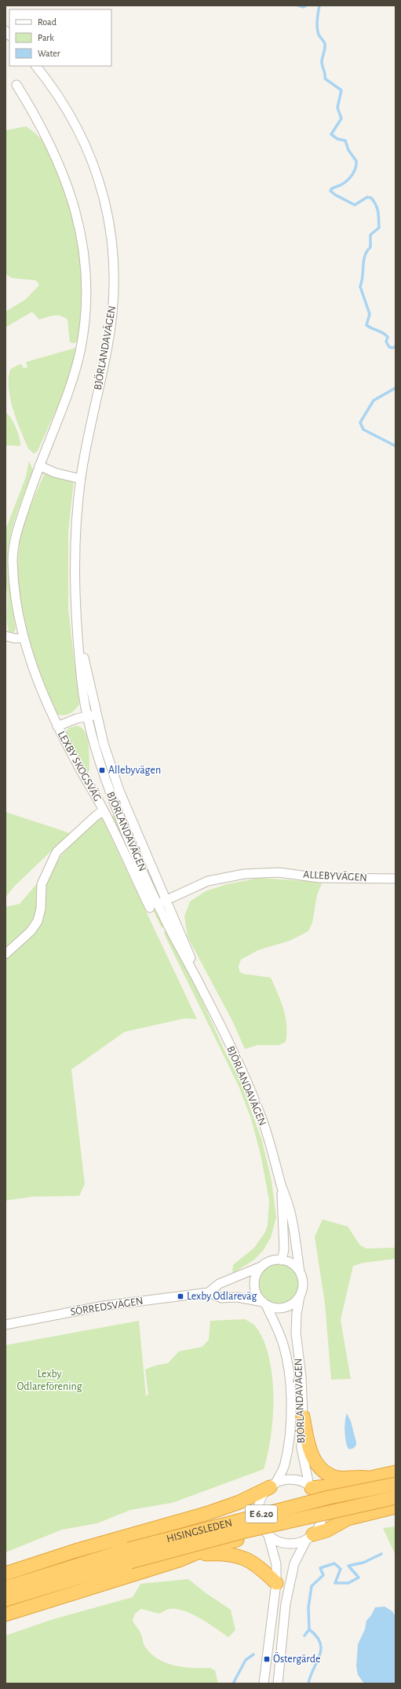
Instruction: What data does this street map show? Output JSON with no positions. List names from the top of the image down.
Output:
{
  "streets": {
    "highway": ["E 6.20", "HISINGSLEDEN"],
    "street": [
      "BJÖRLANDAVÄGEN",
      "LEXBY SKOGSVÄG",
      "ALLEBYVÄGEN",
      "SÖRREDSVÄGEN"
    ]
  },
  "crossings": [
    ["BJÖRLANDAVÄGEN", "LEXBY SKOGSVÄG"],
    ["BJÖRLANDAVÄGEN", "ALLEBYVÄGEN"],
    ["BJÖRLANDAVÄGEN", "SÖRREDSVÄGEN"]
  ],
  "parks": ["Lexby Odlareförening"],
  "places": {
    "transit": ["Allebyvägen", "Lexby Odlareväg", "Östergärde"]
  },
  "legend": ["Road", "Park", "Water"]
}
